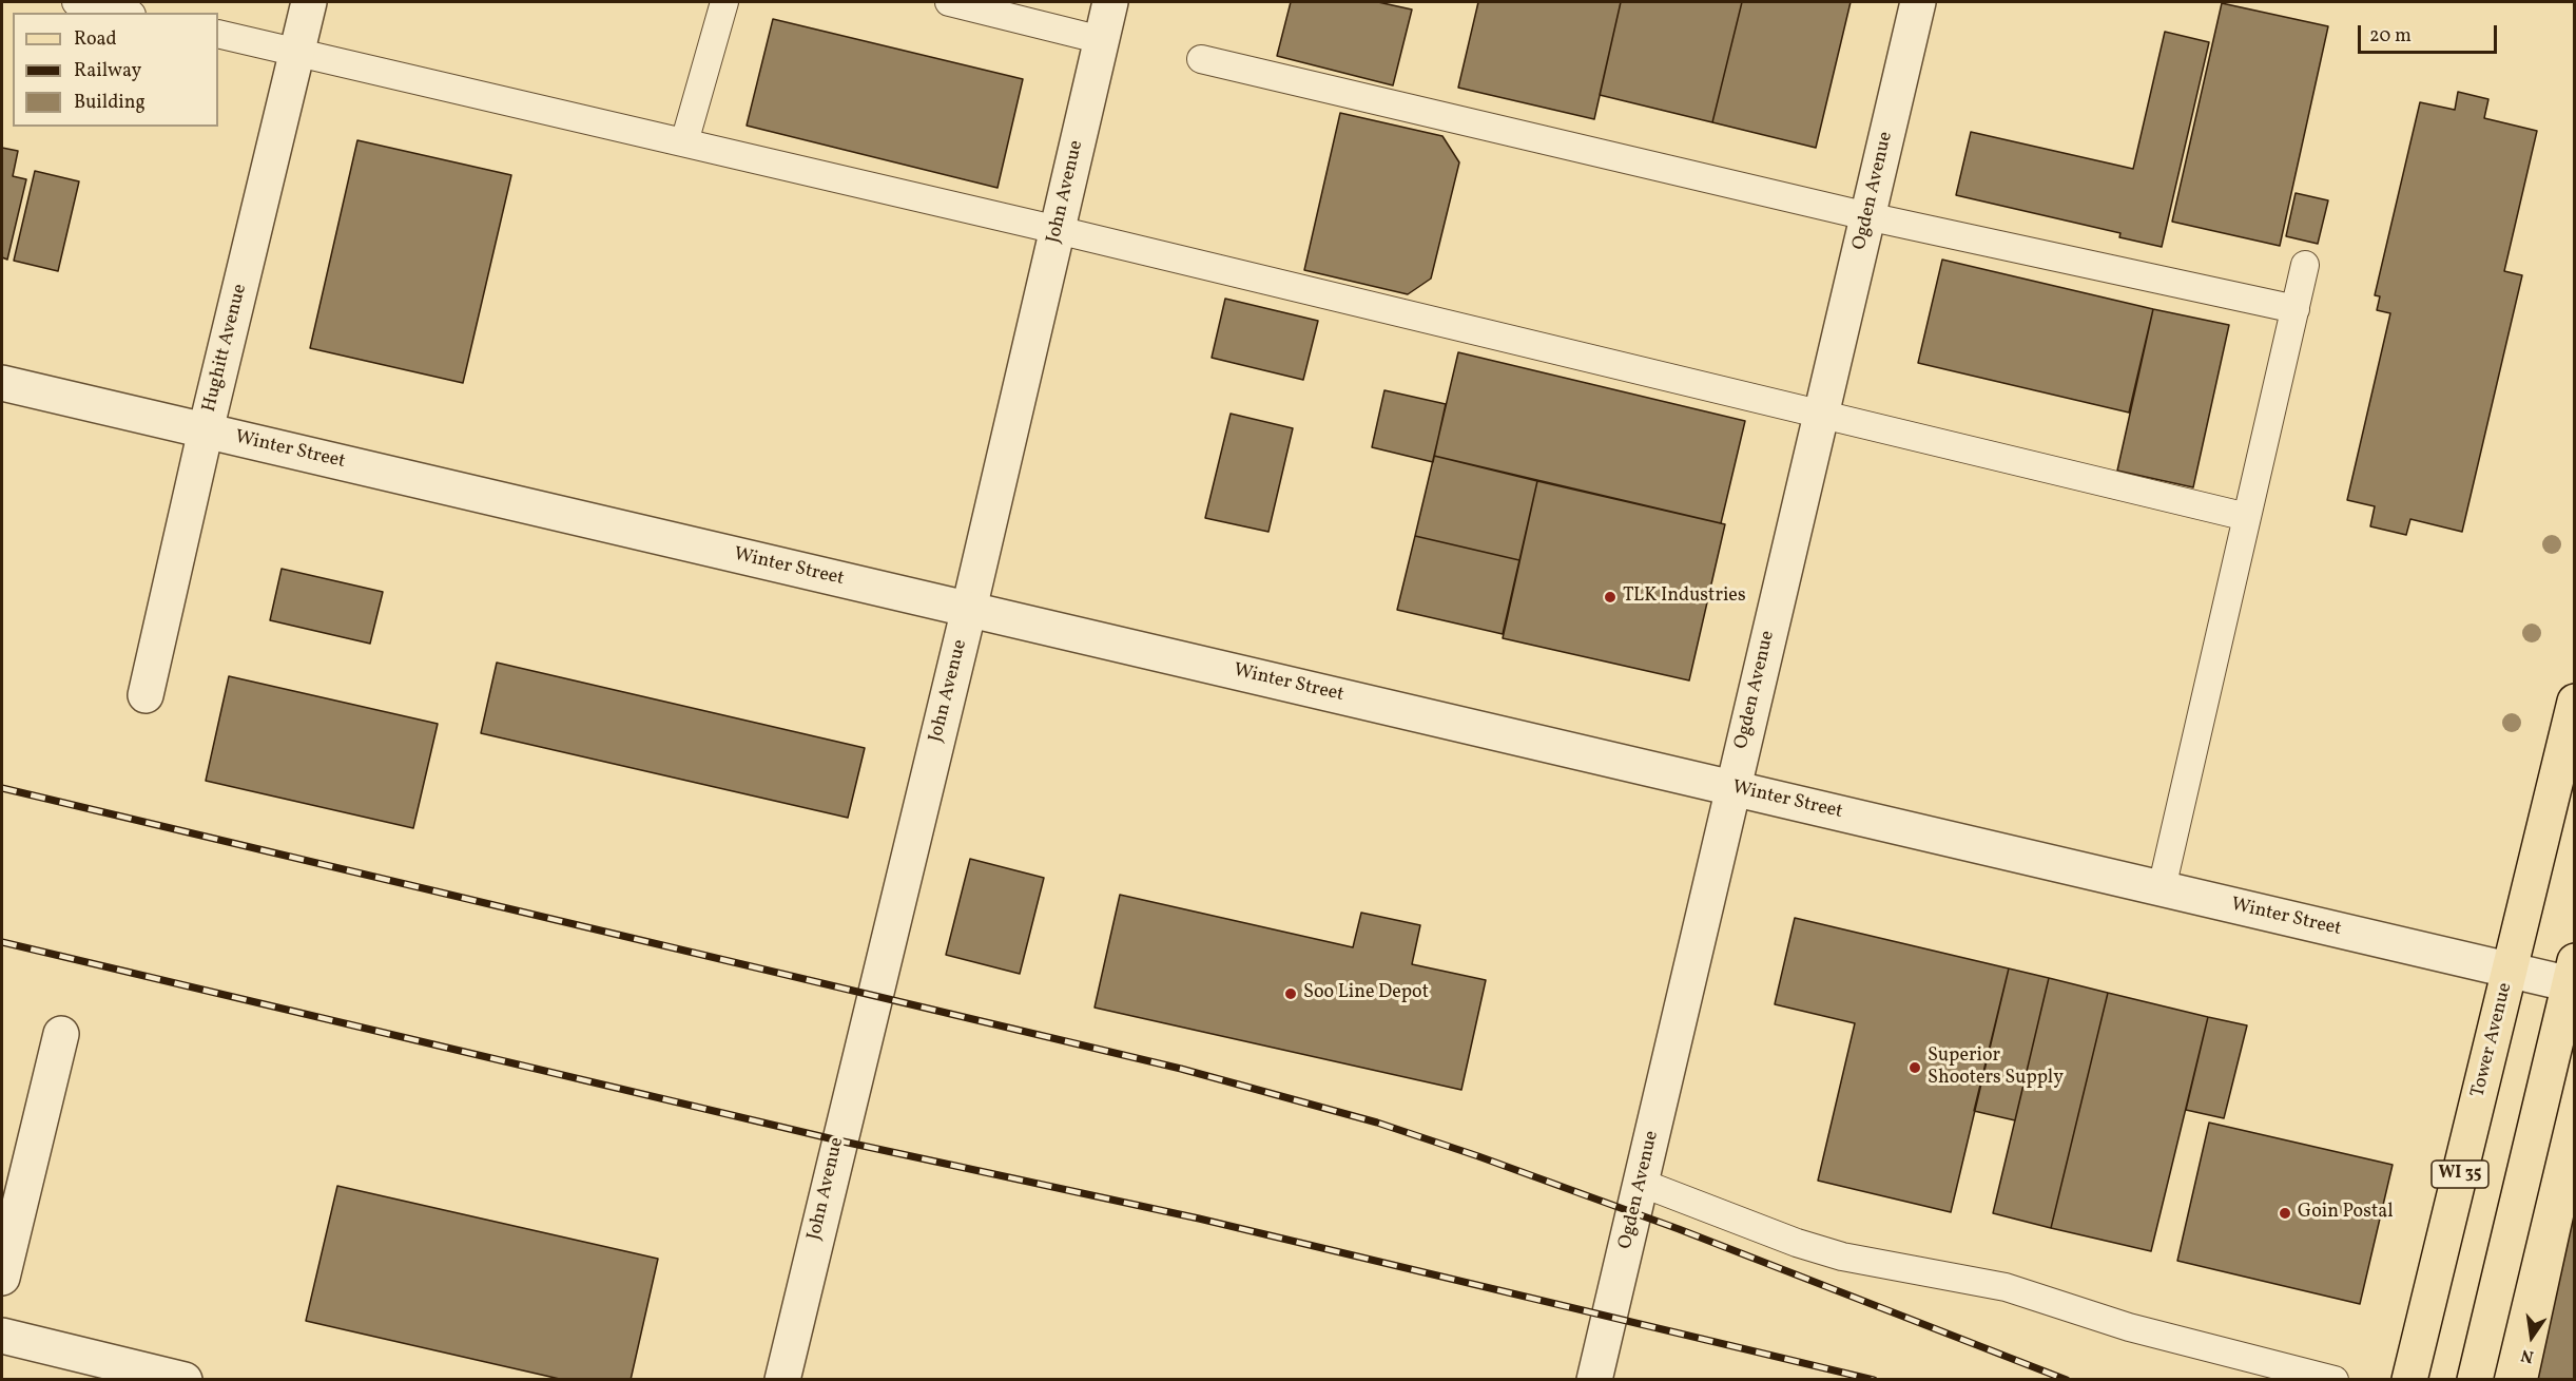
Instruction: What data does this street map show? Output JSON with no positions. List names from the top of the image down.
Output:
{
  "streets": {
    "main road": ["Tower Avenue", "WI 35"],
    "street": [
      "Ogden Avenue",
      "John Avenue",
      "Hughitt Avenue",
      "Winter Street"
    ]
  },
  "crossings": [
    ["Ogden Avenue", "Winter Street"],
    ["John Avenue", "Winter Street"],
    ["Hughitt Avenue", "Winter Street"],
    ["Winter Street", "Tower Avenue"]
  ],
  "places": [
    "TLK Industries",
    "Soo Line Depot",
    "Superior Shooters Supply",
    "Goin Postal"
  ],
  "legend": ["Road", "Railway", "Building"],
  "scale_bar": "20 m",
  "north": "bottom"
}
